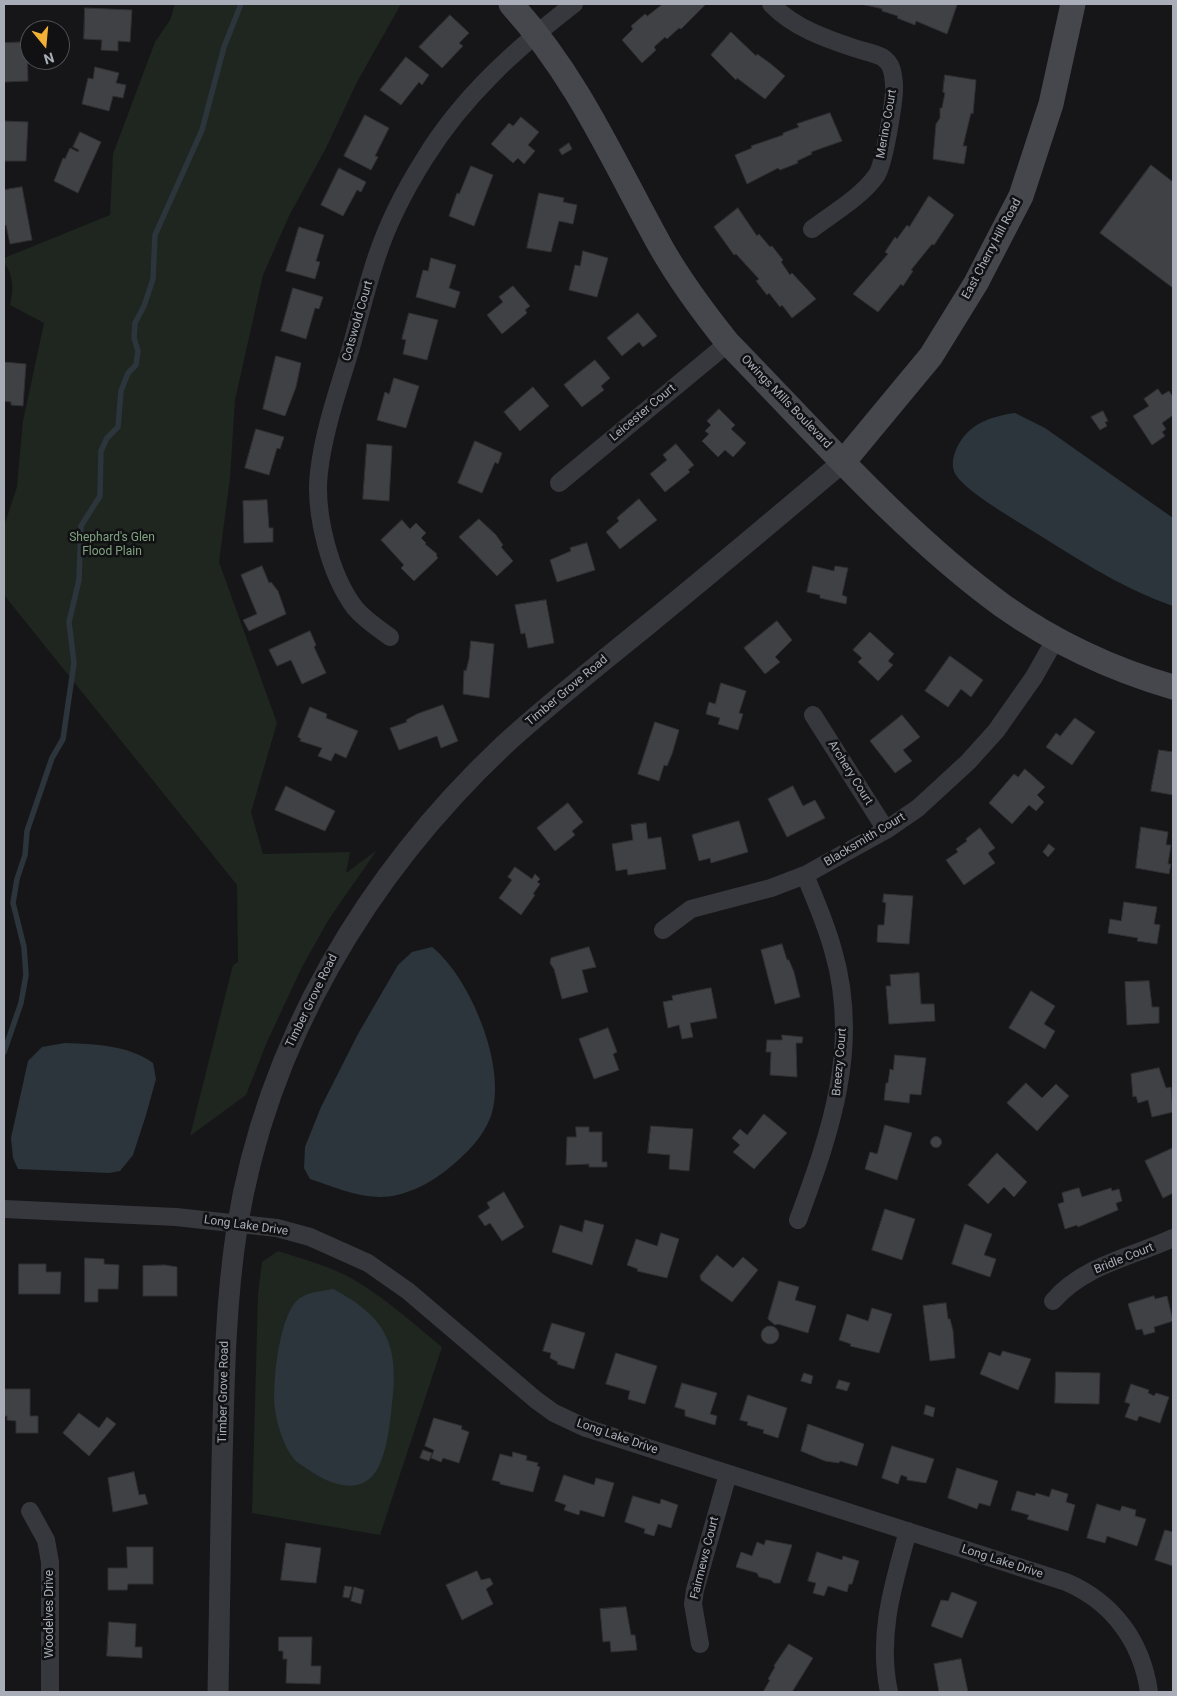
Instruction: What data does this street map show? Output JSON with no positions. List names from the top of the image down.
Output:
{
  "streets": {
    "main road": ["East Cherry Hill Road", "Owings Mills Boulevard"],
    "street": [
      "Merino Court",
      "Cotswold Court",
      "Leicester Court",
      "Timber Grove Road",
      "Archery Court",
      "Blacksmith Court",
      "Breezy Court",
      "Long Lake Drive",
      "Bridle Court",
      "Fairmews Court",
      "Woodelves Drive"
    ]
  },
  "crossings": [
    ["East Cherry Hill Road", "Owings Mills Boulevard"],
    ["East Cherry Hill Road", "Timber Grove Road"],
    ["Cotswold Court", "Owings Mills Boulevard"],
    ["Owings Mills Boulevard", "Leicester Court"],
    ["Owings Mills Boulevard", "Timber Grove Road"],
    ["Owings Mills Boulevard", "Blacksmith Court"],
    ["Timber Grove Road", "Long Lake Drive"],
    ["Archery Court", "Blacksmith Court"],
    ["Blacksmith Court", "Breezy Court"],
    ["Long Lake Drive", "Fairmews Court"]
  ],
  "parks": ["Shephard's Glen Flood Plain"],
  "north": "bottom"
}
